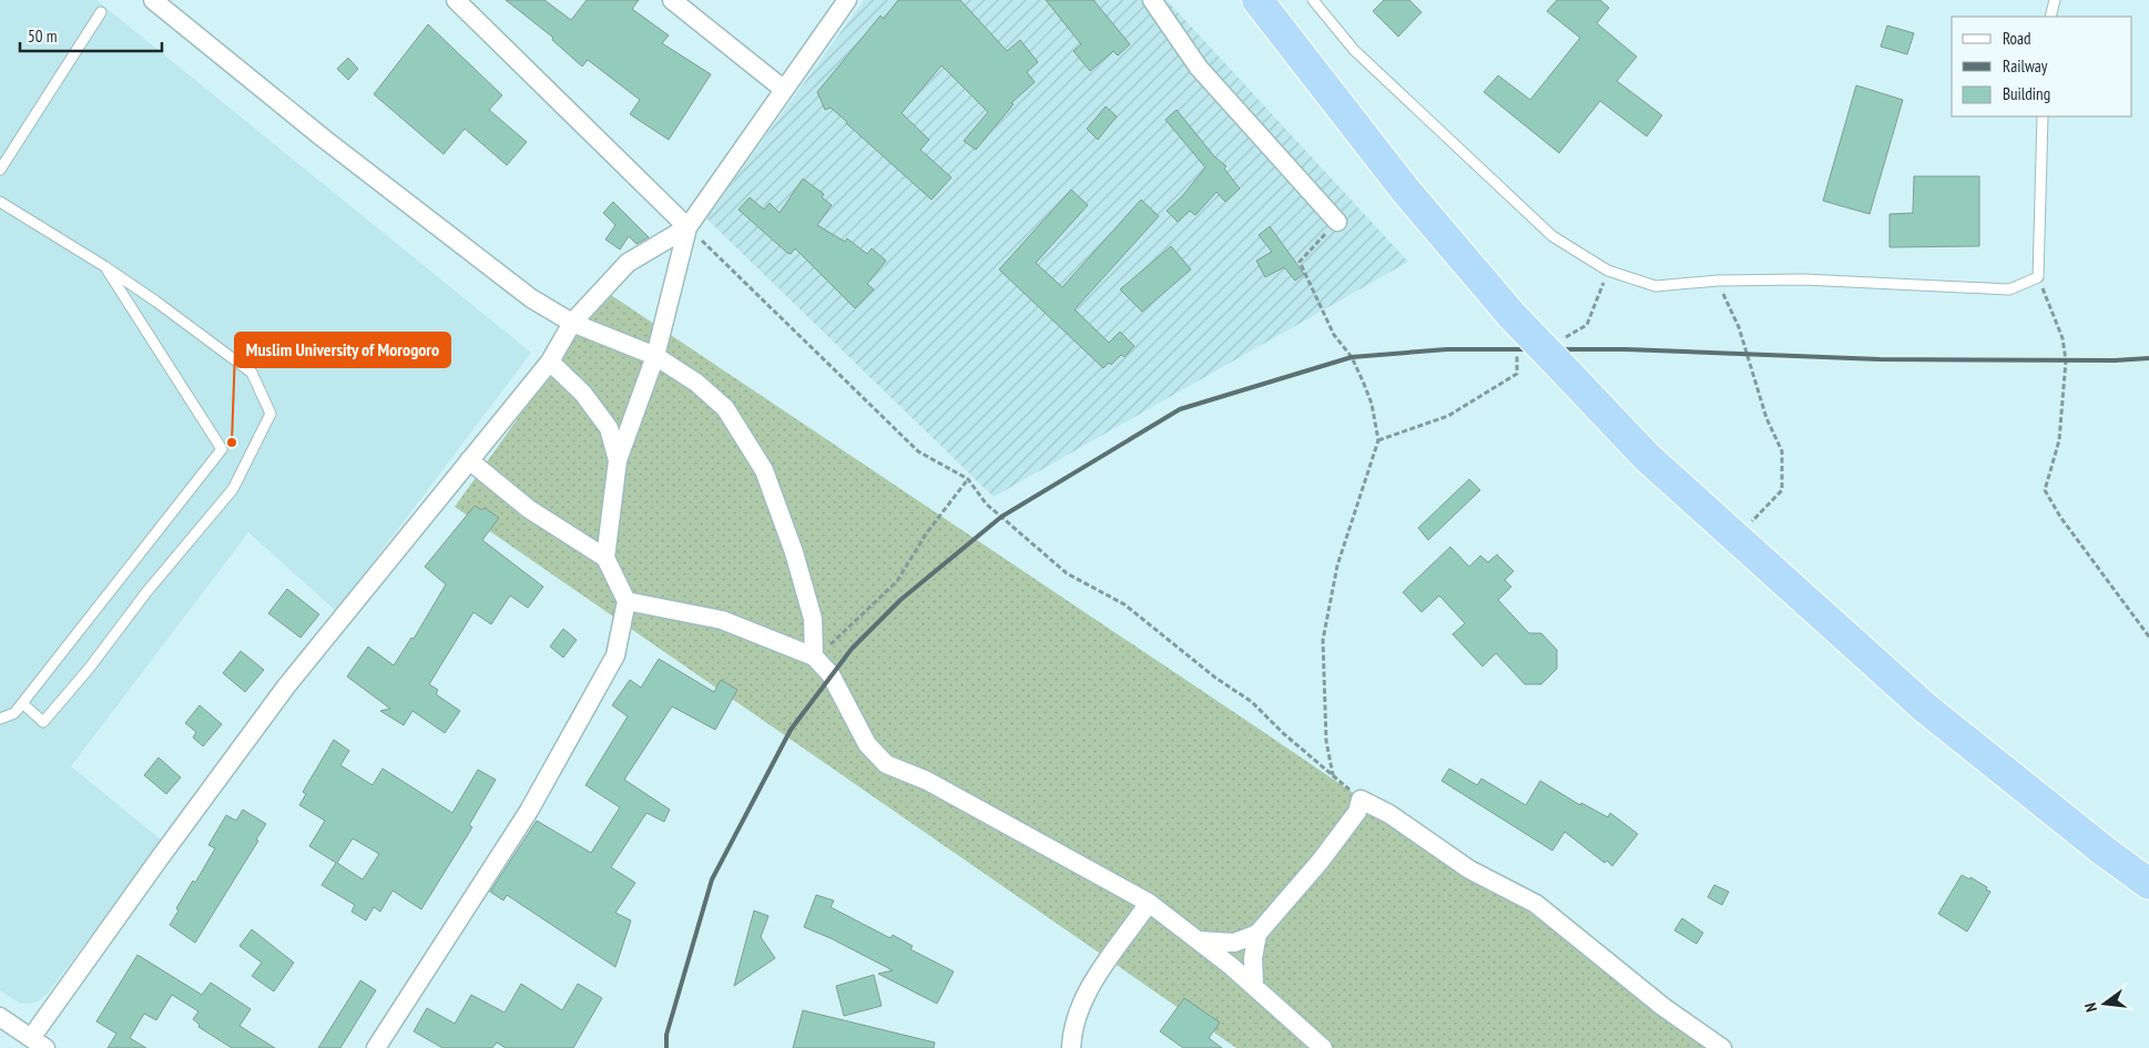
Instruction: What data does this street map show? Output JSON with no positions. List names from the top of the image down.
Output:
{
  "places": ["Muslim University of Morogoro"],
  "legend": ["Road", "Railway", "Building"],
  "scale_bar": "50 m",
  "north": "left"
}
